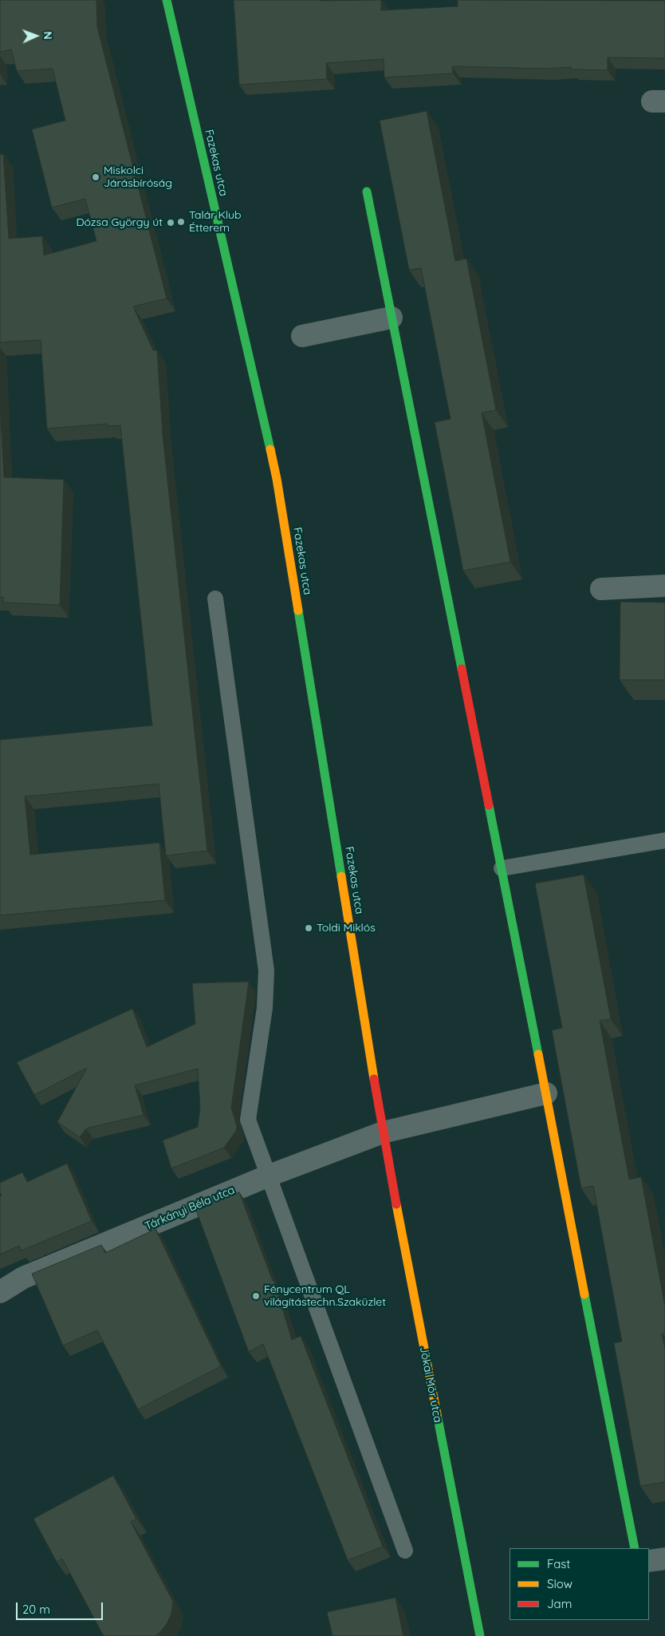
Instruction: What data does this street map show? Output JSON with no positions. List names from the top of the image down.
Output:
{
  "streets": {
    "street": ["Fazekas utca", "Tárkányi Béla utca", "Jókai Mór utca"]
  },
  "crossings": [
    ["Fazekas utca", "Tárkányi Béla utca"],
    ["Fazekas utca", "Jókai Mór utca"],
    ["Tárkányi Béla utca", "Jókai Mór utca"]
  ],
  "places": [
    "Miskolci Járásbíróság",
    "Talár Klub Étterem",
    "Dózsa György út",
    "Toldi Miklós",
    "Fénycentrum QL világítástechn.Szaküzlet"
  ],
  "legend": ["Fast", "Slow", "Jam"],
  "scale_bar": "20 m",
  "north": "right"
}
